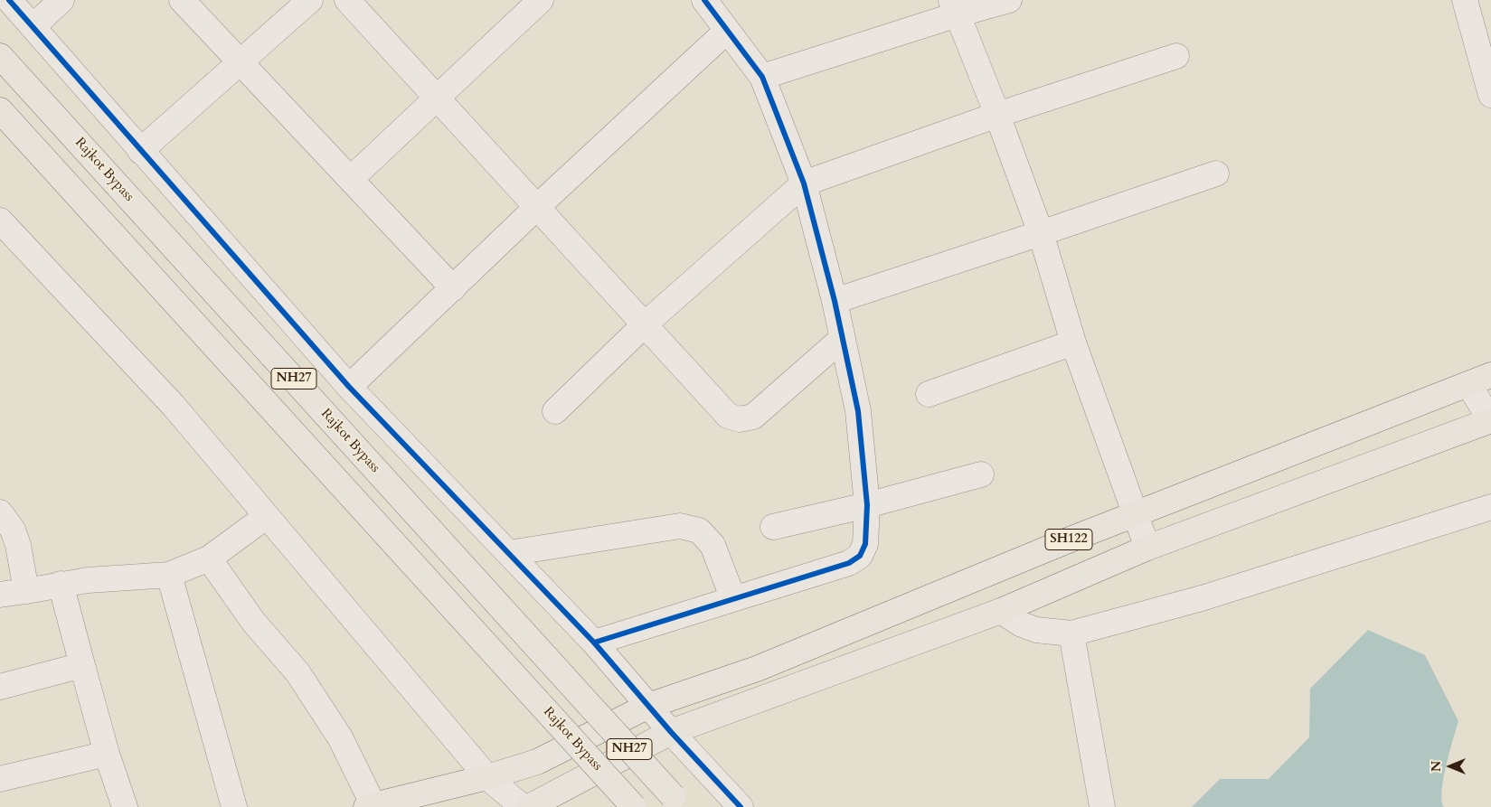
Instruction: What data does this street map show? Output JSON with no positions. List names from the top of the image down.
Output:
{
  "streets": {
    "main road": ["Rajkot Bypass", "NH27", "SH122"]
  },
  "north": "left"
}
